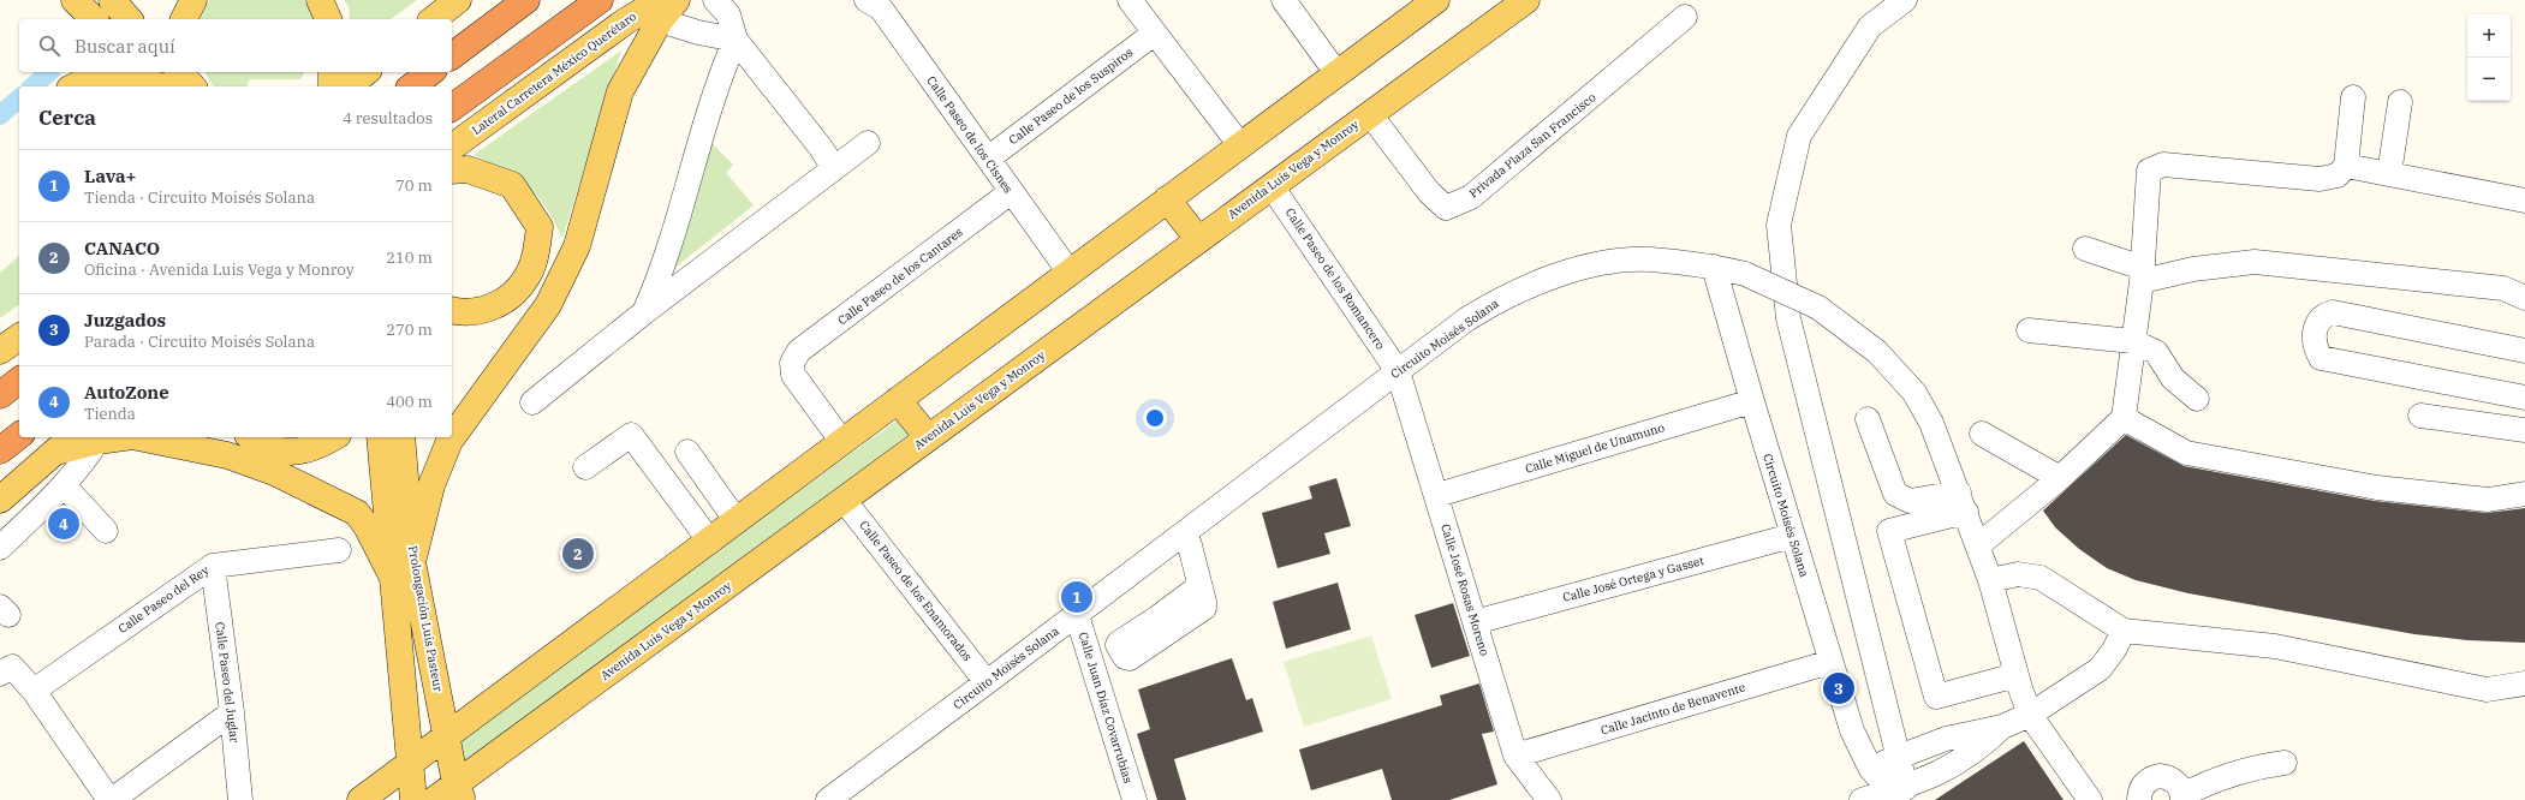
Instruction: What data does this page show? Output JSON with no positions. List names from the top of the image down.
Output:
{
  "streets": {
    "main road": ["Lateral Carretera México Querétaro", "Avenida Luis Vega y Monroy", "Prolongación Luis Pasteur"],
    "street": [
      "Calle Paseo de los Suspiros",
      "Calle Paseo de los Cisnes",
      "Privada Plaza San Francisco",
      "Calle Paseo de los Cantares",
      "Calle Paseo de los Romancero",
      "Circuito Moisés Solana",
      "Calle Miguel de Unamuno",
      "Calle José Ortega y Gasset",
      "Calle José Rosas Moreno",
      "Calle Paseo de los Enamorados",
      "Calle Paseo del Rey",
      "Calle Paseo del Juglar",
      "Calle Juan Díaz Covarrubias",
      "Calle Jacinto de Benavente"
    ]
  },
  "crossings": [
    ["Calle Paseo de los Suspiros", "Calle Paseo de los Cisnes"],
    ["Calle Paseo de los Cisnes", "Calle Paseo de los Cantares"],
    ["Privada Plaza San Francisco", "Avenida Luis Vega y Monroy"],
    ["Avenida Luis Vega y Monroy", "Calle Paseo de los Romancero"],
    ["Avenida Luis Vega y Monroy", "Calle Paseo de los Enamorados"],
    ["Avenida Luis Vega y Monroy", "Prolongación Luis Pasteur"],
    ["Calle Paseo de los Romancero", "Circuito Moisés Solana"],
    ["Calle Paseo de los Romancero", "Calle José Rosas Moreno"],
    ["Circuito Moisés Solana", "Calle Miguel de Unamuno"],
    ["Circuito Moisés Solana", "Calle José Ortega y Gasset"],
    ["Circuito Moisés Solana", "Calle José Rosas Moreno"],
    ["Circuito Moisés Solana", "Calle Paseo de los Enamorados"],
    ["Circuito Moisés Solana", "Calle Juan Díaz Covarrubias"],
    ["Circuito Moisés Solana", "Calle Jacinto de Benavente"],
    ["Calle Miguel de Unamuno", "Calle José Rosas Moreno"],
    ["Calle José Ortega y Gasset", "Calle José Rosas Moreno"],
    ["Calle José Rosas Moreno", "Calle Jacinto de Benavente"],
    ["Calle Paseo del Rey", "Calle Paseo del Juglar"]
  ],
  "page": {
    "map_buttons": ["+", "−"],
    "search": "Buscar aquí",
    "heading": ["Cerca", "4 resultados"],
    "list": [
      {
        "mark": "1",
        "name": "Lava+",
        "note": "Tienda · Circuito Moisés Solana",
        "value": "70 m"
      },
      {
        "mark": "2",
        "name": "CANACO",
        "note": "Oficina · Avenida Luis Vega y Monroy",
        "value": "210 m"
      },
      {
        "mark": "3",
        "name": "Juzgados",
        "note": "Parada · Circuito Moisés Solana",
        "value": "270 m"
      },
      {
        "mark": "4",
        "name": "AutoZone",
        "note": "Tienda",
        "value": "400 m"
      }
    ],
    "pins": [
      "4",
      "2",
      "1",
      "3"
    ]
  }
}
